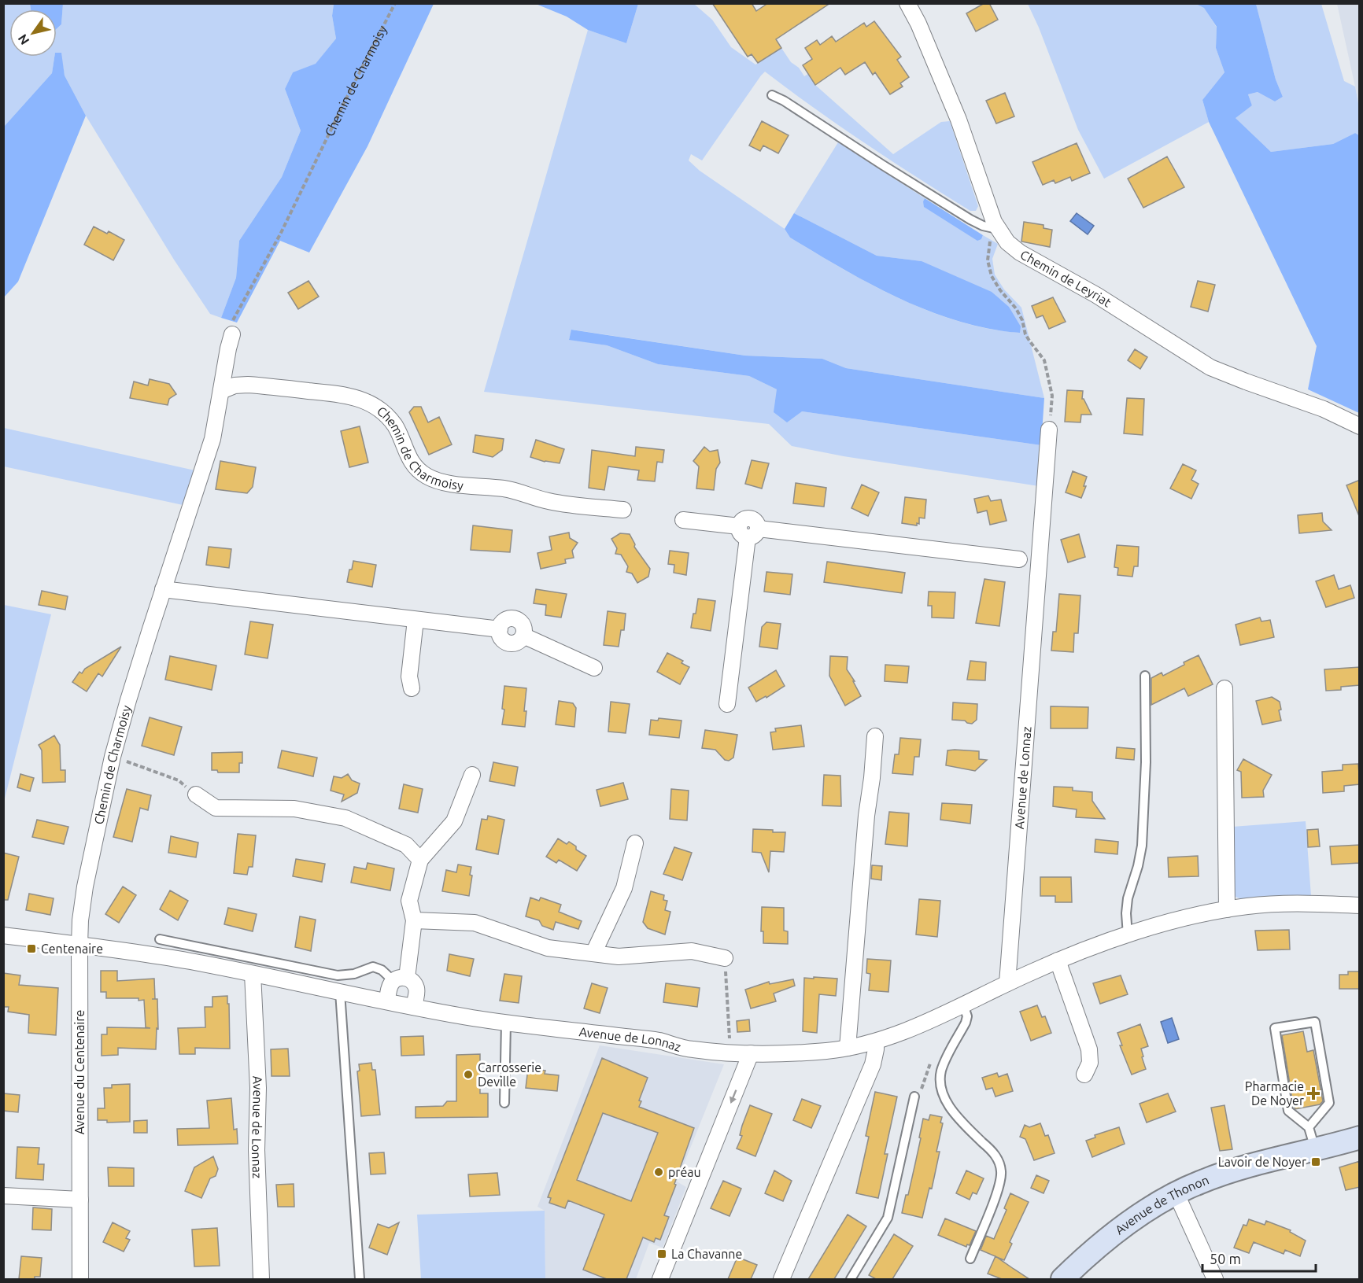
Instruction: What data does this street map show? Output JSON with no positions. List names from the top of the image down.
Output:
{
  "streets": {
    "main road": ["Avenue de Thonon"],
    "street": [
      "Chemin de Charmoisy",
      "Chemin de Leyriat",
      "Avenue de Lonnaz",
      "Avenue du Centenaire"
    ]
  },
  "crossings": [
    ["Chemin de Charmoisy", "Avenue de Lonnaz"],
    ["Chemin de Charmoisy", "Avenue du Centenaire"],
    ["Avenue de Lonnaz", "Avenue du Centenaire"]
  ],
  "places": {
    "transit": ["Centenaire", "Lavoir de Noyer", "La Chavanne"],
    "other": ["Carrosserie Deville", "préau"],
    "health": ["Pharmacie De Noyer"]
  },
  "scale_bar": "50 m",
  "north": "bottom left"
}
